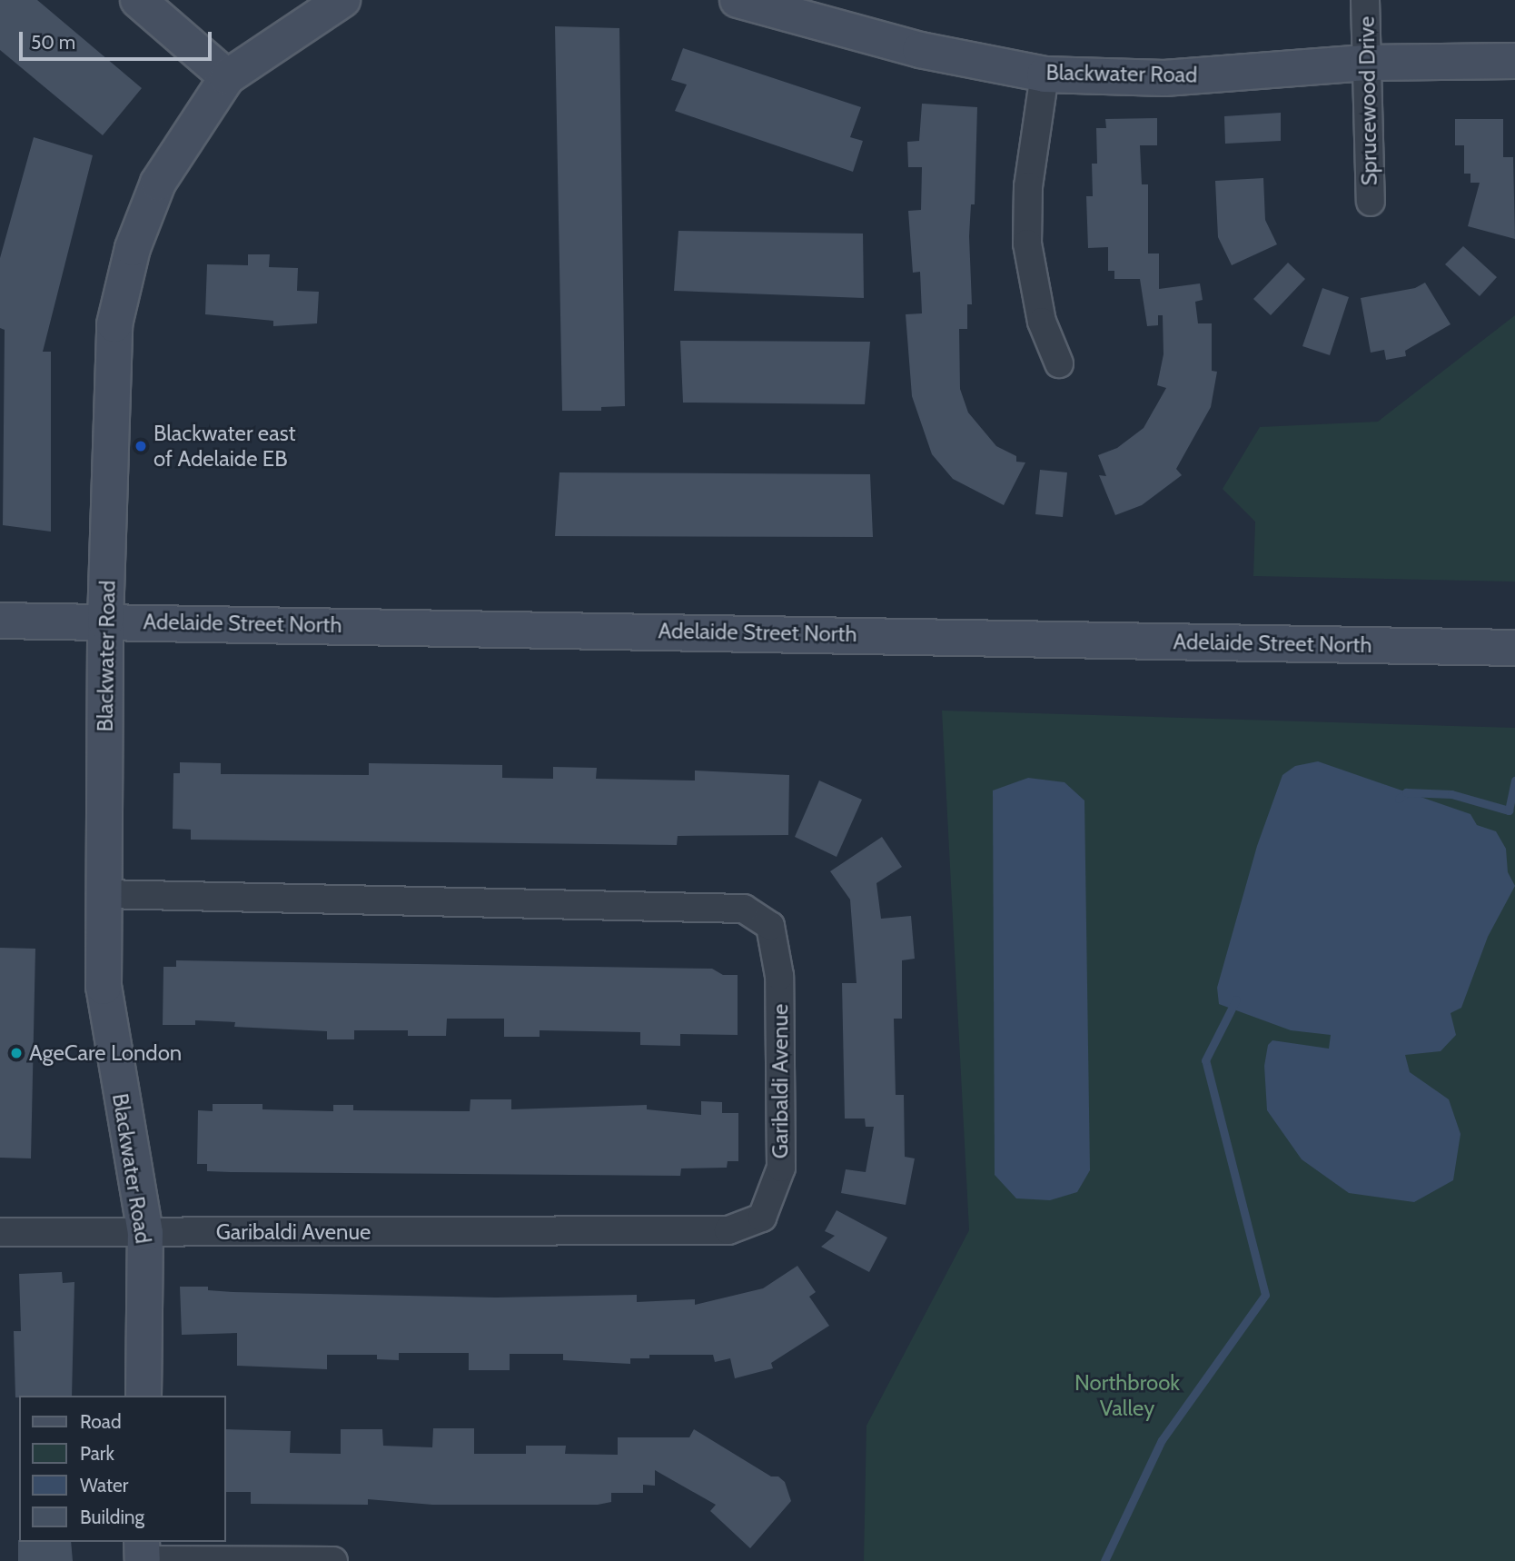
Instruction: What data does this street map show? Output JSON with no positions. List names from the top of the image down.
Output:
{
  "streets": {
    "street": [
      "Blackwater Road",
      "Sprucewood Drive",
      "Adelaide Street North",
      "Garibaldi Avenue"
    ]
  },
  "crossings": [
    ["Blackwater Road", "Sprucewood Drive"],
    ["Blackwater Road", "Adelaide Street North"],
    ["Blackwater Road", "Garibaldi Avenue"]
  ],
  "parks": ["Northbrook Valley"],
  "places": ["Blackwater east of Adelaide EB", "AgeCare London"],
  "legend": [
    "Road",
    "Park",
    "Water",
    "Building"
  ],
  "scale_bar": "50 m"
}
